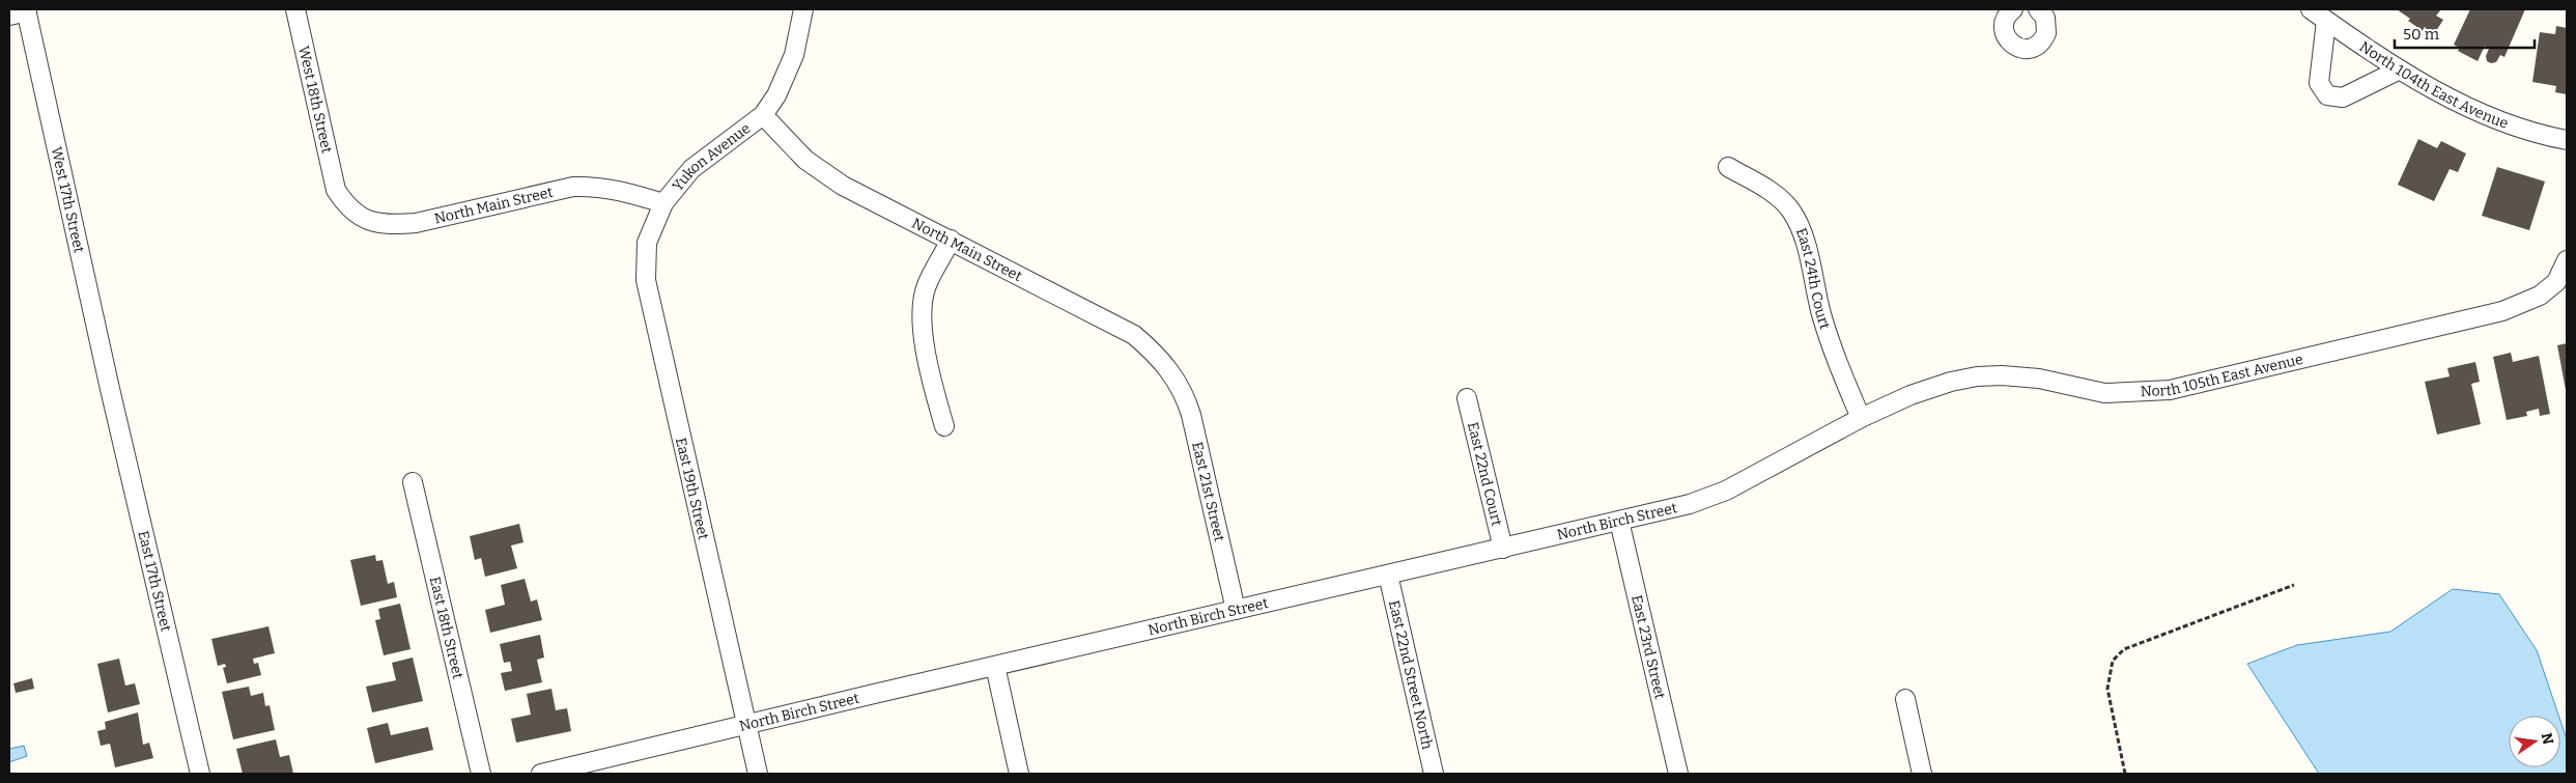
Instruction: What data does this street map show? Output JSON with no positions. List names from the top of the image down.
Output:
{
  "streets": {
    "street": [
      "North 104th East Avenue",
      "West 18th Street",
      "Yukon Avenue",
      "West 17th Street",
      "North Main Street",
      "East 24th Court",
      "North 105th East Avenue",
      "East 22nd Court",
      "East 19th Street",
      "East 21st Street",
      "North Birch Street",
      "East 17th Street",
      "East 18th Street",
      "East 23rd Street",
      "East 22nd Street North"
    ]
  },
  "crossings": [
    ["West 18th Street", "North Main Street"],
    ["Yukon Avenue", "North Main Street"],
    ["Yukon Avenue", "East 19th Street"],
    ["West 17th Street", "East 17th Street"],
    ["North Main Street", "East 19th Street"],
    ["North Main Street", "East 21st Street"],
    ["East 24th Court", "North 105th East Avenue"],
    ["East 24th Court", "North Birch Street"],
    ["North 105th East Avenue", "North Birch Street"],
    ["East 22nd Court", "North Birch Street"],
    ["East 19th Street", "North Birch Street"],
    ["East 21st Street", "North Birch Street"],
    ["North Birch Street", "East 23rd Street"],
    ["North Birch Street", "East 22nd Street North"]
  ],
  "scale_bar": "50 m",
  "north": "right"
}
